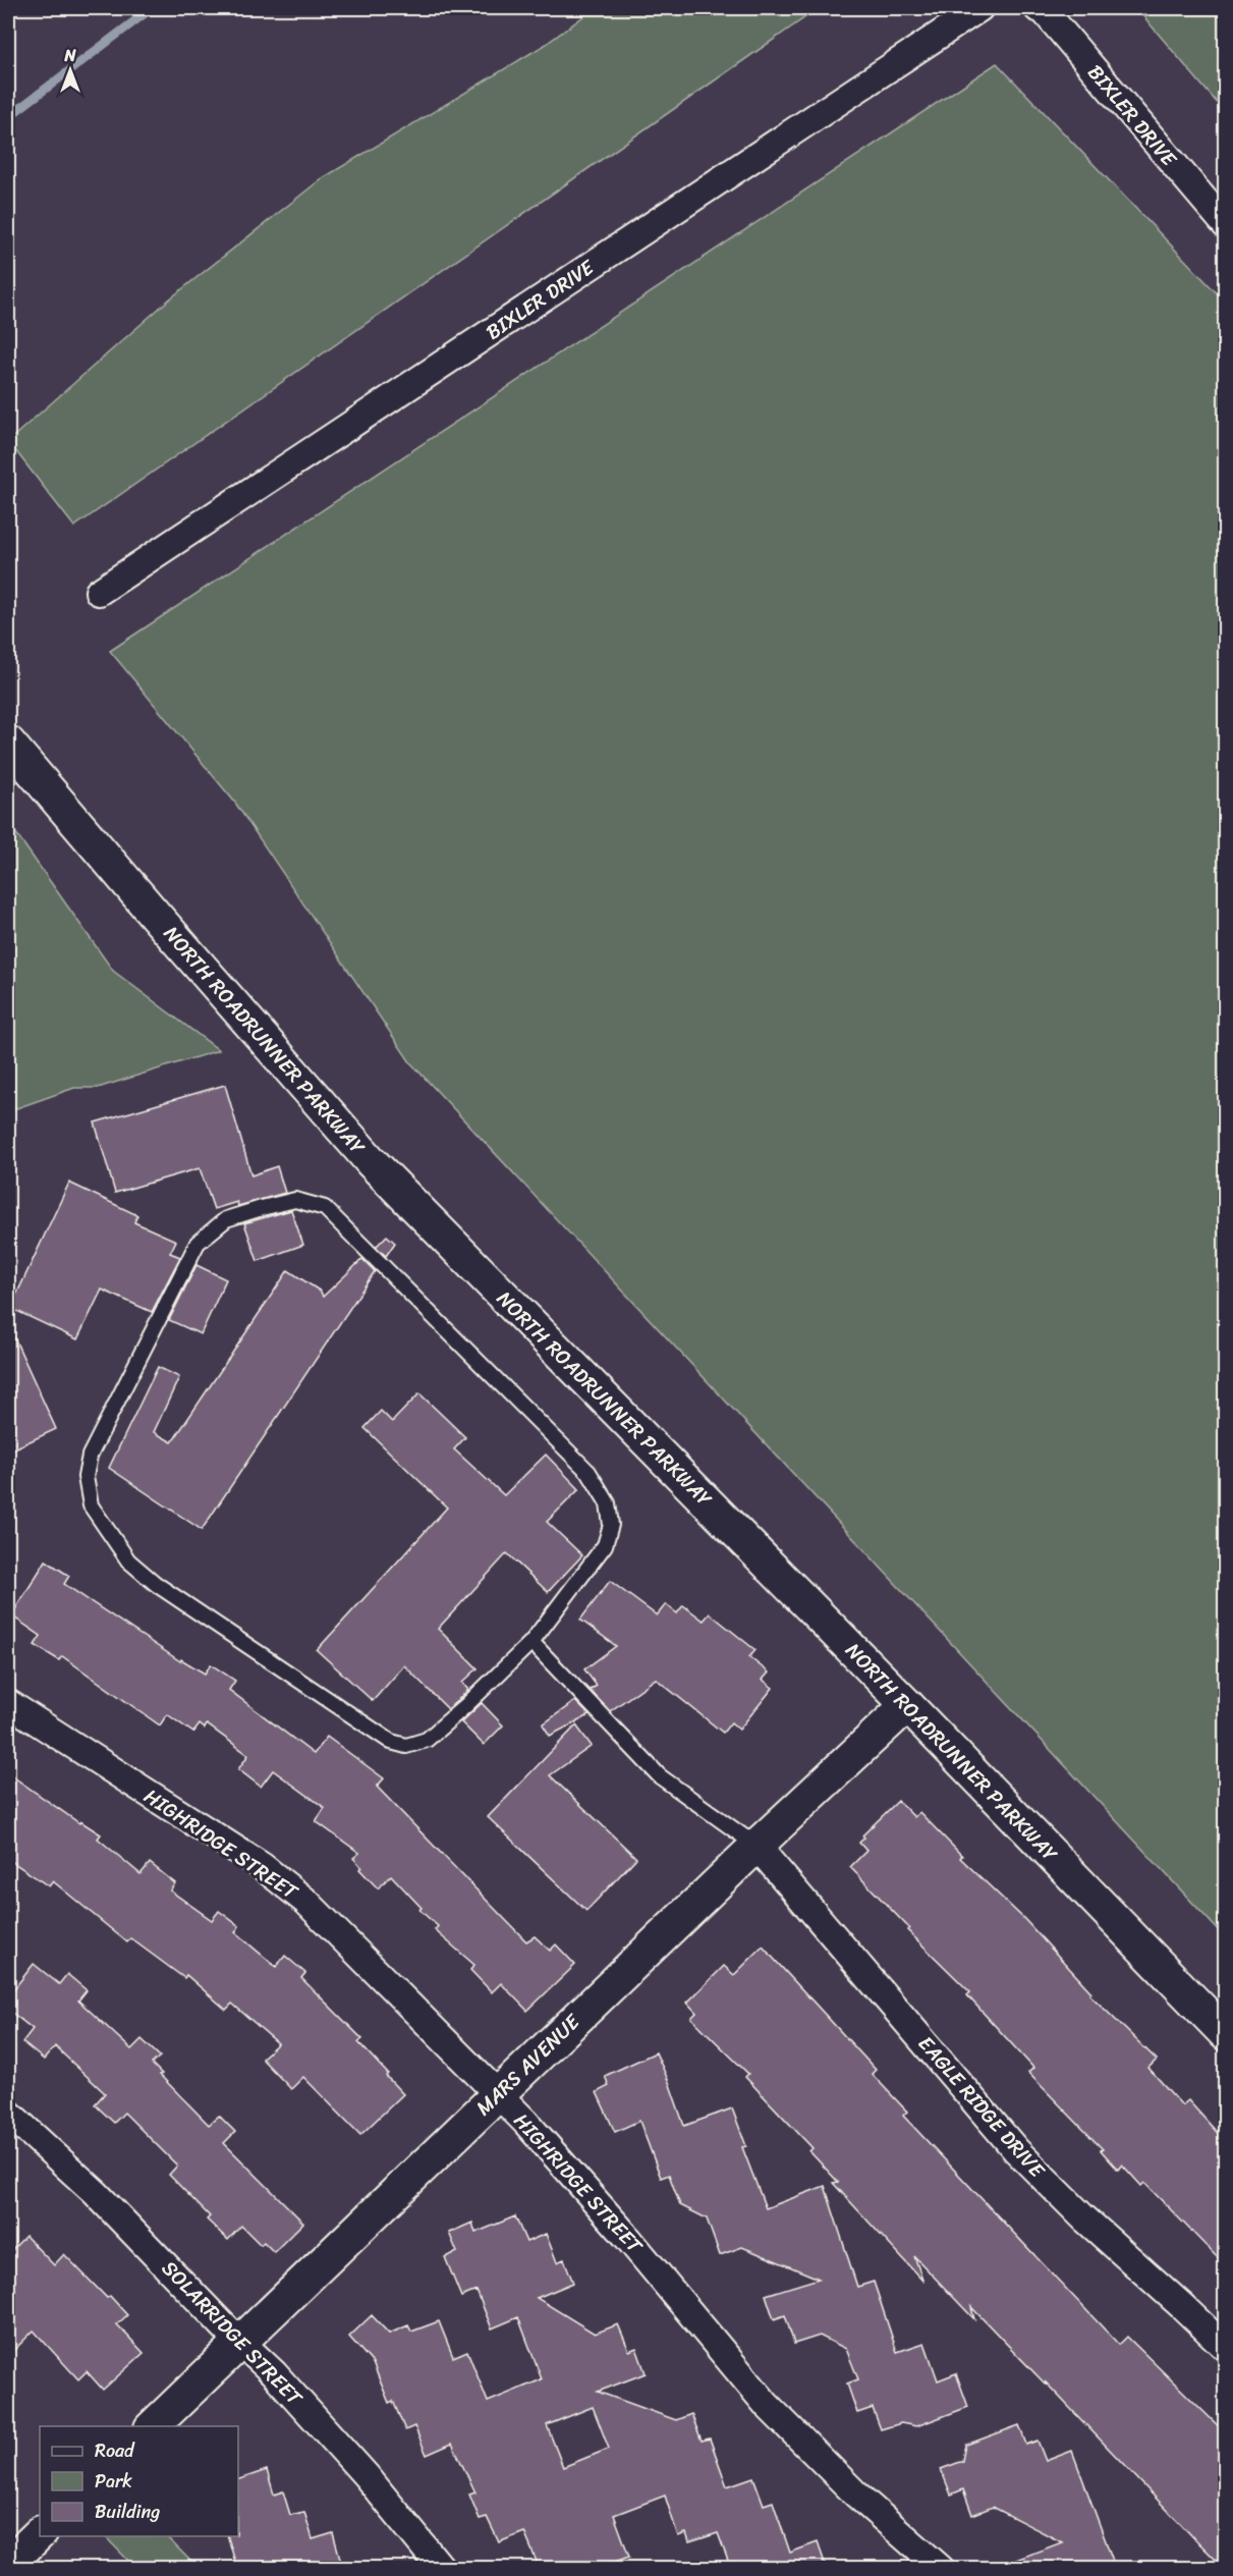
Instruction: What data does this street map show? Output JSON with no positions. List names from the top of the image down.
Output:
{
  "streets": {
    "street": [
      "BIXLER DRIVE",
      "NORTH ROADRUNNER PARKWAY",
      "HIGHRIDGE STREET",
      "MARS AVENUE",
      "EAGLE RIDGE DRIVE",
      "SOLARRIDGE STREET"
    ]
  },
  "crossings": [
    ["NORTH ROADRUNNER PARKWAY", "MARS AVENUE"],
    ["HIGHRIDGE STREET", "MARS AVENUE"],
    ["MARS AVENUE", "EAGLE RIDGE DRIVE"],
    ["MARS AVENUE", "SOLARRIDGE STREET"]
  ],
  "legend": ["Road", "Park", "Building"],
  "north": "top"
}
